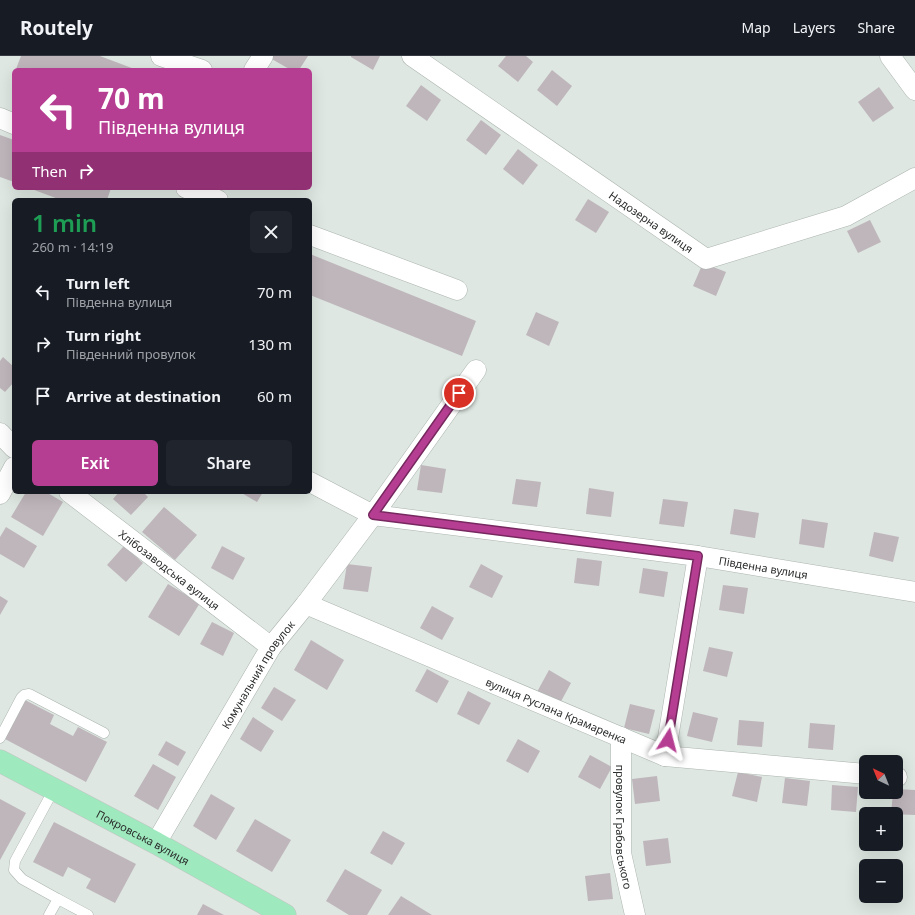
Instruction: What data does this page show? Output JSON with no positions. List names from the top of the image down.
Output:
{
  "streets": {
    "main road": ["Покровська вулиця"],
    "street": [
      "Надозерна вулиця",
      "Південна вулиця",
      "Хлібозаводська вулиця",
      "Комунальний провулок",
      "вулиця Руслана Крамаренка",
      "провулок Грабовського"
    ]
  },
  "crossings": [
    ["Південна вулиця", "Комунальний провулок"],
    ["Хлібозаводська вулиця", "Комунальний провулок"],
    ["Комунальний провулок", "вулиця Руслана Крамаренка"],
    ["Комунальний провулок", "Покровська вулиця"],
    ["вулиця Руслана Крамаренка", "провулок Грабовського"]
  ],
  "north": "top left",
  "page": {
    "header": "Routely",
    "nav": ["Map", "Layers", "Share"],
    "turn": ["70 m", "Південна вулиця"],
    "then": "Then",
    "heading": ["1 min", "260 m · 14:19"],
    "list": [
      {
        "name": "Turn left",
        "note": "Південна вулиця",
        "value": "70 m"
      },
      {
        "name": "Turn right",
        "note": "Південний провулок",
        "value": "130 m"
      },
      {
        "name": "Arrive at destination",
        "value": "60 m"
      }
    ],
    "buttons": ["Exit", "Share"],
    "map_buttons": ["+", "−"]
  }
}
